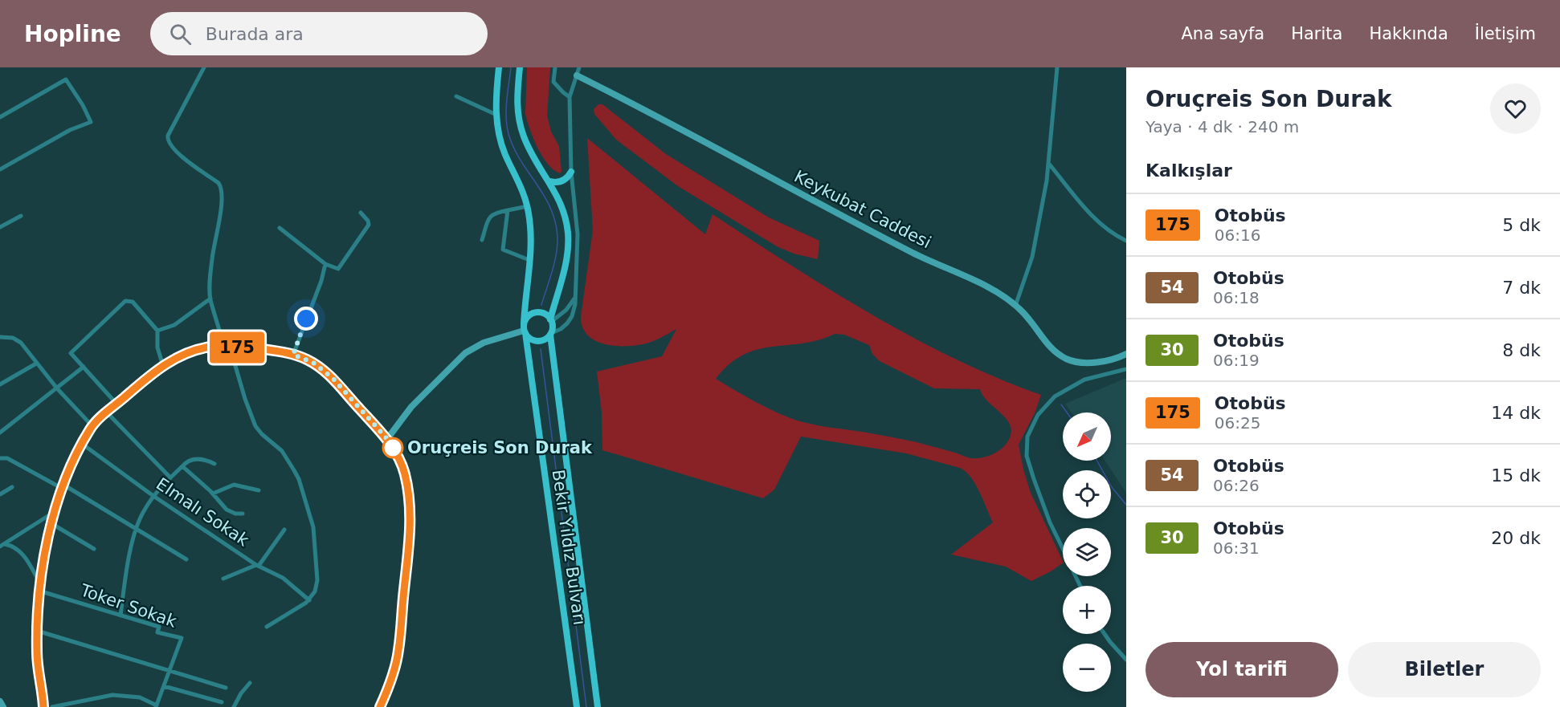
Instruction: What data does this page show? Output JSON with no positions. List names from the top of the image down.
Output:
{
  "streets": {
    "main road": ["Bekir Yıldız Bulvarı"],
    "street": ["Keykubat Caddesi", "Elmalı Sokak", "Toker Sokak"]
  },
  "places": ["Oruçreis Son Durak"],
  "lines": ["bus line 175"],
  "north": "bottom left",
  "page": {
    "header": "Hopline",
    "search": "Burada ara",
    "nav": [
      "Ana sayfa",
      "Harita",
      "Hakkında",
      "İletişim"
    ],
    "on_map": "175",
    "heading": [
      ["Oruçreis Son Durak", "Yaya · 4 dk · 240 m"],
      "Kalkışlar"
    ],
    "list": [
      {
        "mark": "175",
        "name": "Otobüs",
        "note": "06:16",
        "value": "5 dk"
      },
      {
        "mark": "54",
        "name": "Otobüs",
        "note": "06:18",
        "value": "7 dk"
      },
      {
        "mark": "30",
        "name": "Otobüs",
        "note": "06:19",
        "value": "8 dk"
      },
      {
        "mark": "175",
        "name": "Otobüs",
        "note": "06:25",
        "value": "14 dk"
      },
      {
        "mark": "54",
        "name": "Otobüs",
        "note": "06:26",
        "value": "15 dk"
      },
      {
        "mark": "30",
        "name": "Otobüs",
        "note": "06:31",
        "value": "20 dk"
      }
    ],
    "map_buttons": ["+", "−"],
    "buttons": ["Yol tarifi", "Biletler"]
  }
}
